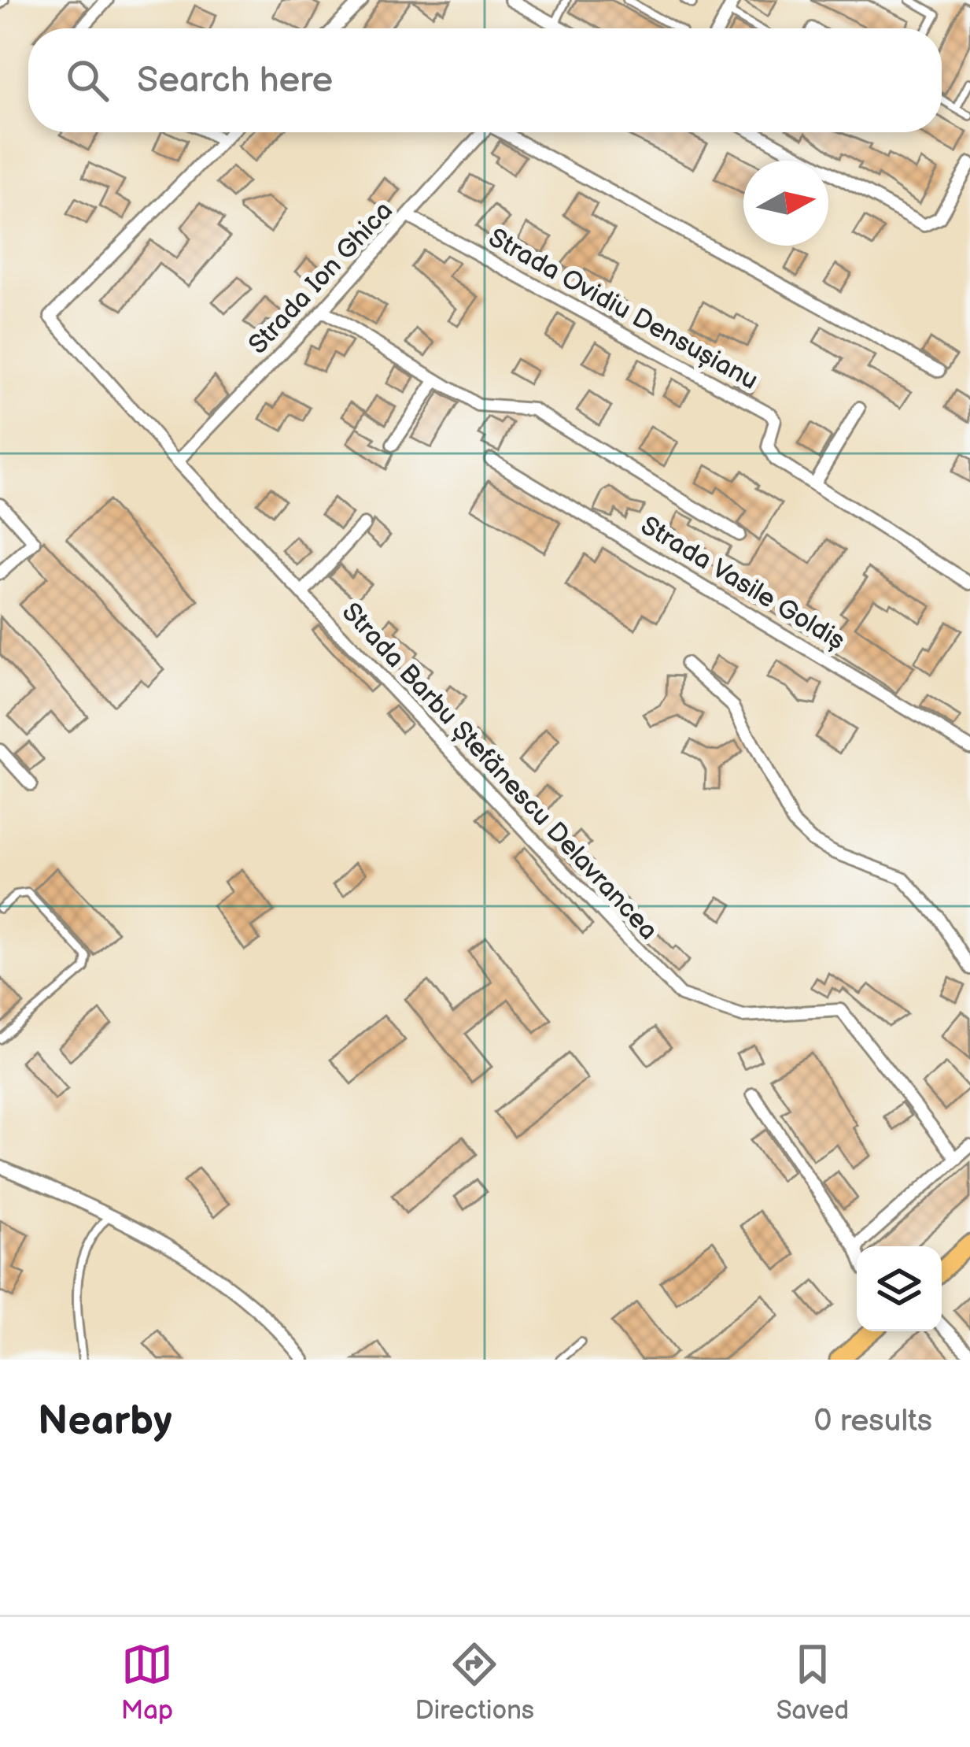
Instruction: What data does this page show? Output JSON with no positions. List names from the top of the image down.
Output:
{
  "streets": {
    "street": [
      "Strada Ion Ghica",
      "Strada Ovidiu Densușianu",
      "Strada Vasile Goldiș",
      "Strada Barbu Ștefănescu Delavrancea"
    ]
  },
  "crossings": [
    ["Strada Ion Ghica", "Strada Ovidiu Densușianu"],
    ["Strada Ion Ghica", "Strada Barbu Ștefănescu Delavrancea"]
  ],
  "north": "right",
  "page": {
    "search": "Search here",
    "heading": ["Nearby", "0 results"],
    "nav": ["Map", "Directions", "Saved"]
  }
}
